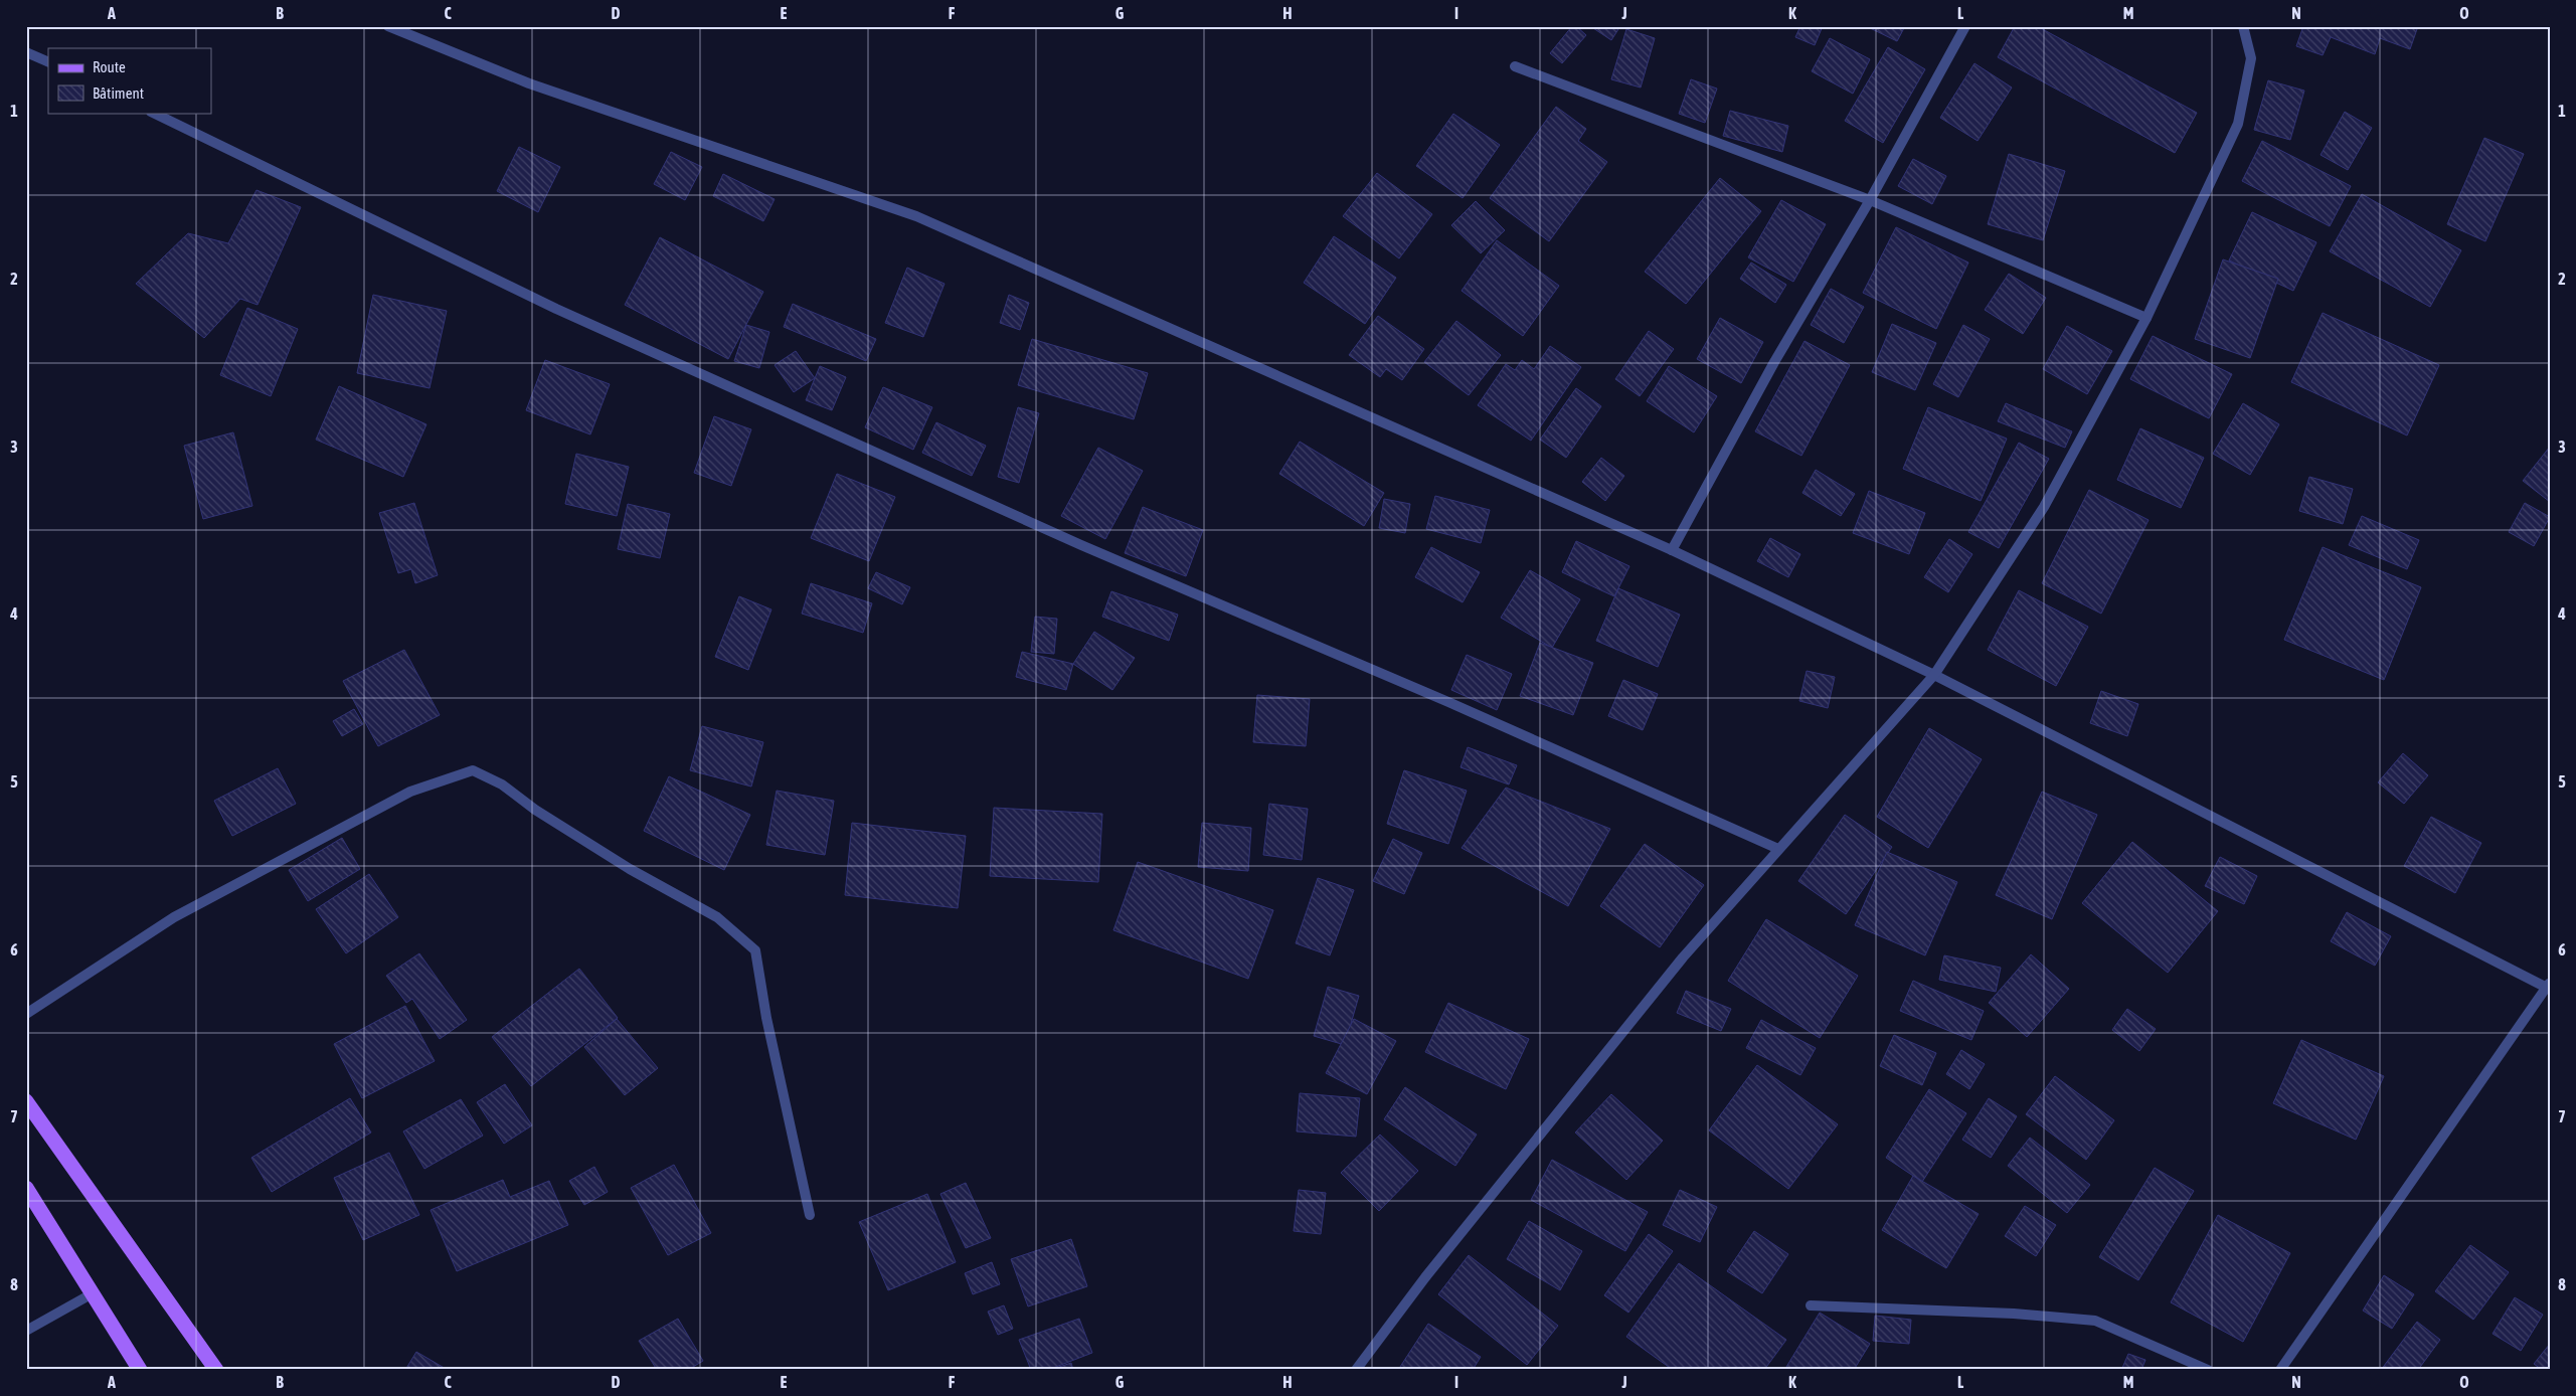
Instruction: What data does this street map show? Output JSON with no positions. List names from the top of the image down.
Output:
{
  "legend": ["Route", "Bâtiment"],
  "grid": {
    "columns": [
      "A",
      "B",
      "C",
      "D",
      "E",
      "F",
      "G",
      "H",
      "I",
      "J",
      "K",
      "L",
      "M",
      "N",
      "O"
    ],
    "rows": [
      "1",
      "2",
      "3",
      "4",
      "5",
      "6",
      "7",
      "8"
    ]
  }
}
